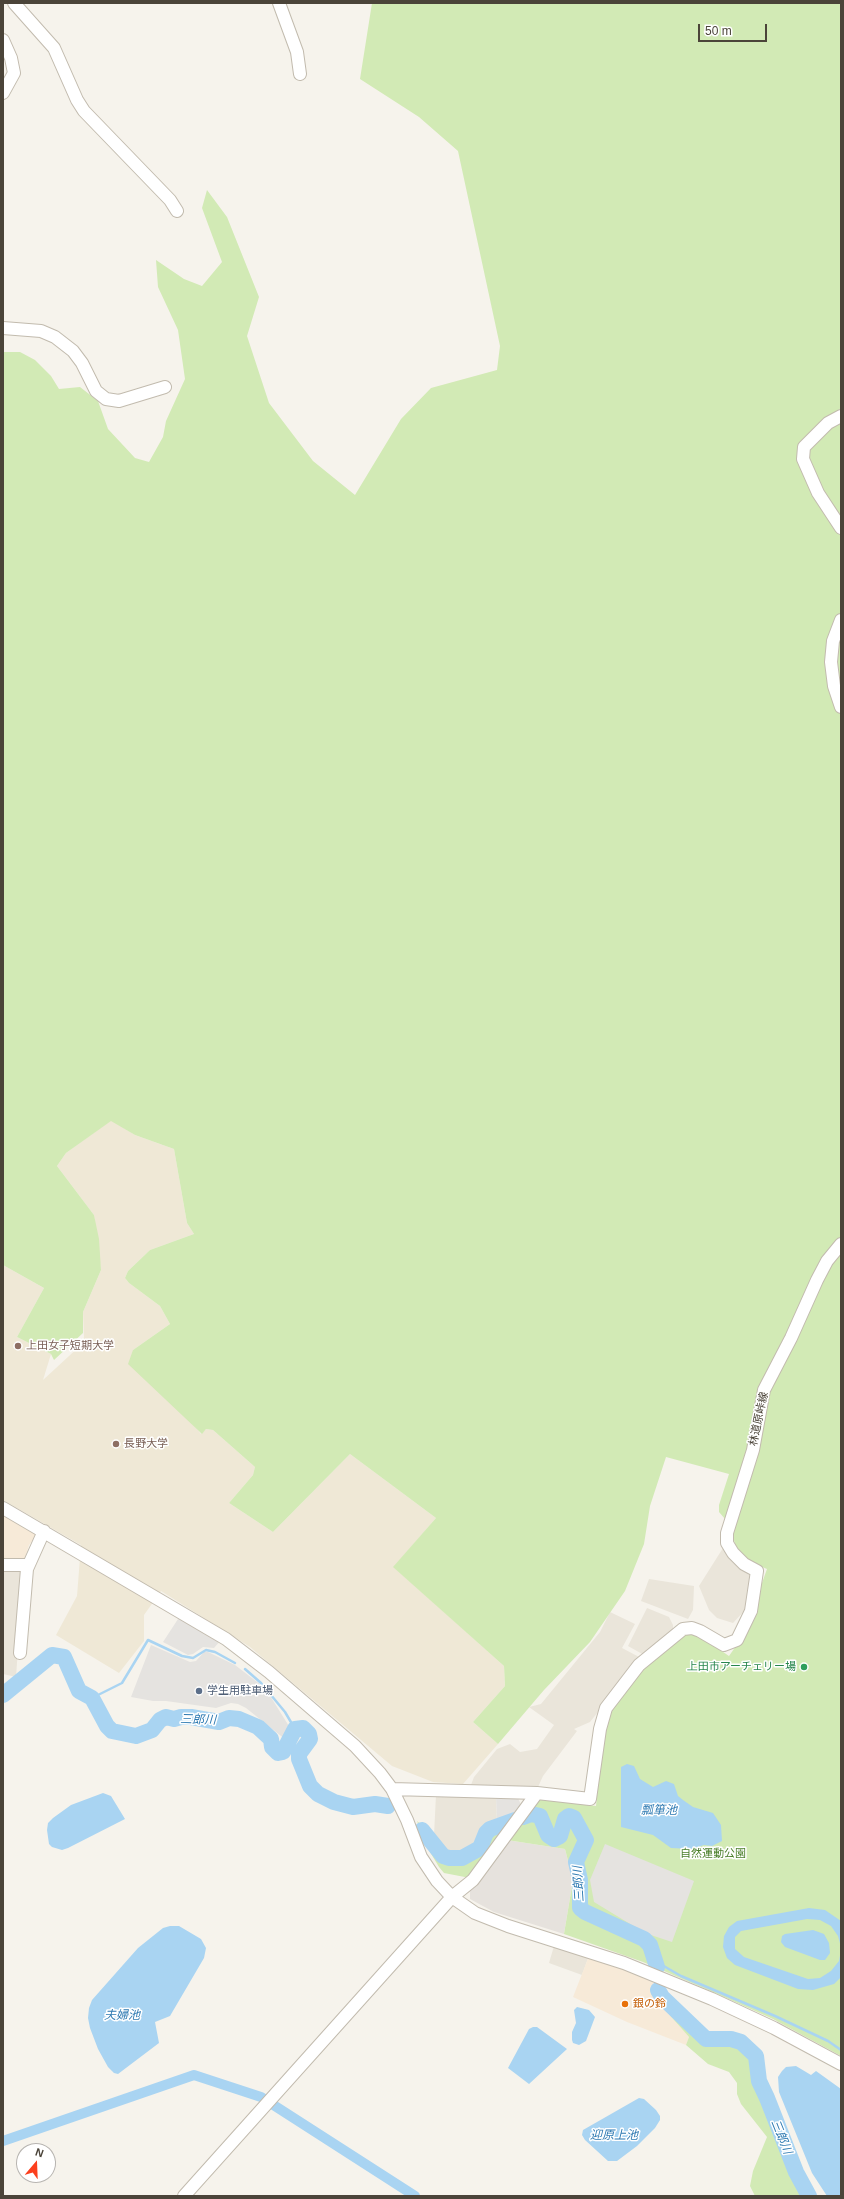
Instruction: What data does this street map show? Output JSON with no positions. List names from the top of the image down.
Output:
{
  "streets": {
    "street": ["林道原峠線"]
  },
  "water": [
    "三郎川",
    "瓢箪池",
    "夫婦池",
    "迎原上池"
  ],
  "parks": ["自然運動公園"],
  "places": [
    "上田女子短期大学",
    "長野大学",
    "上田市アーチェリー場",
    "学生用駐車場",
    "銀の鈴"
  ],
  "scale_bar": "50 m",
  "north": "top"
}
